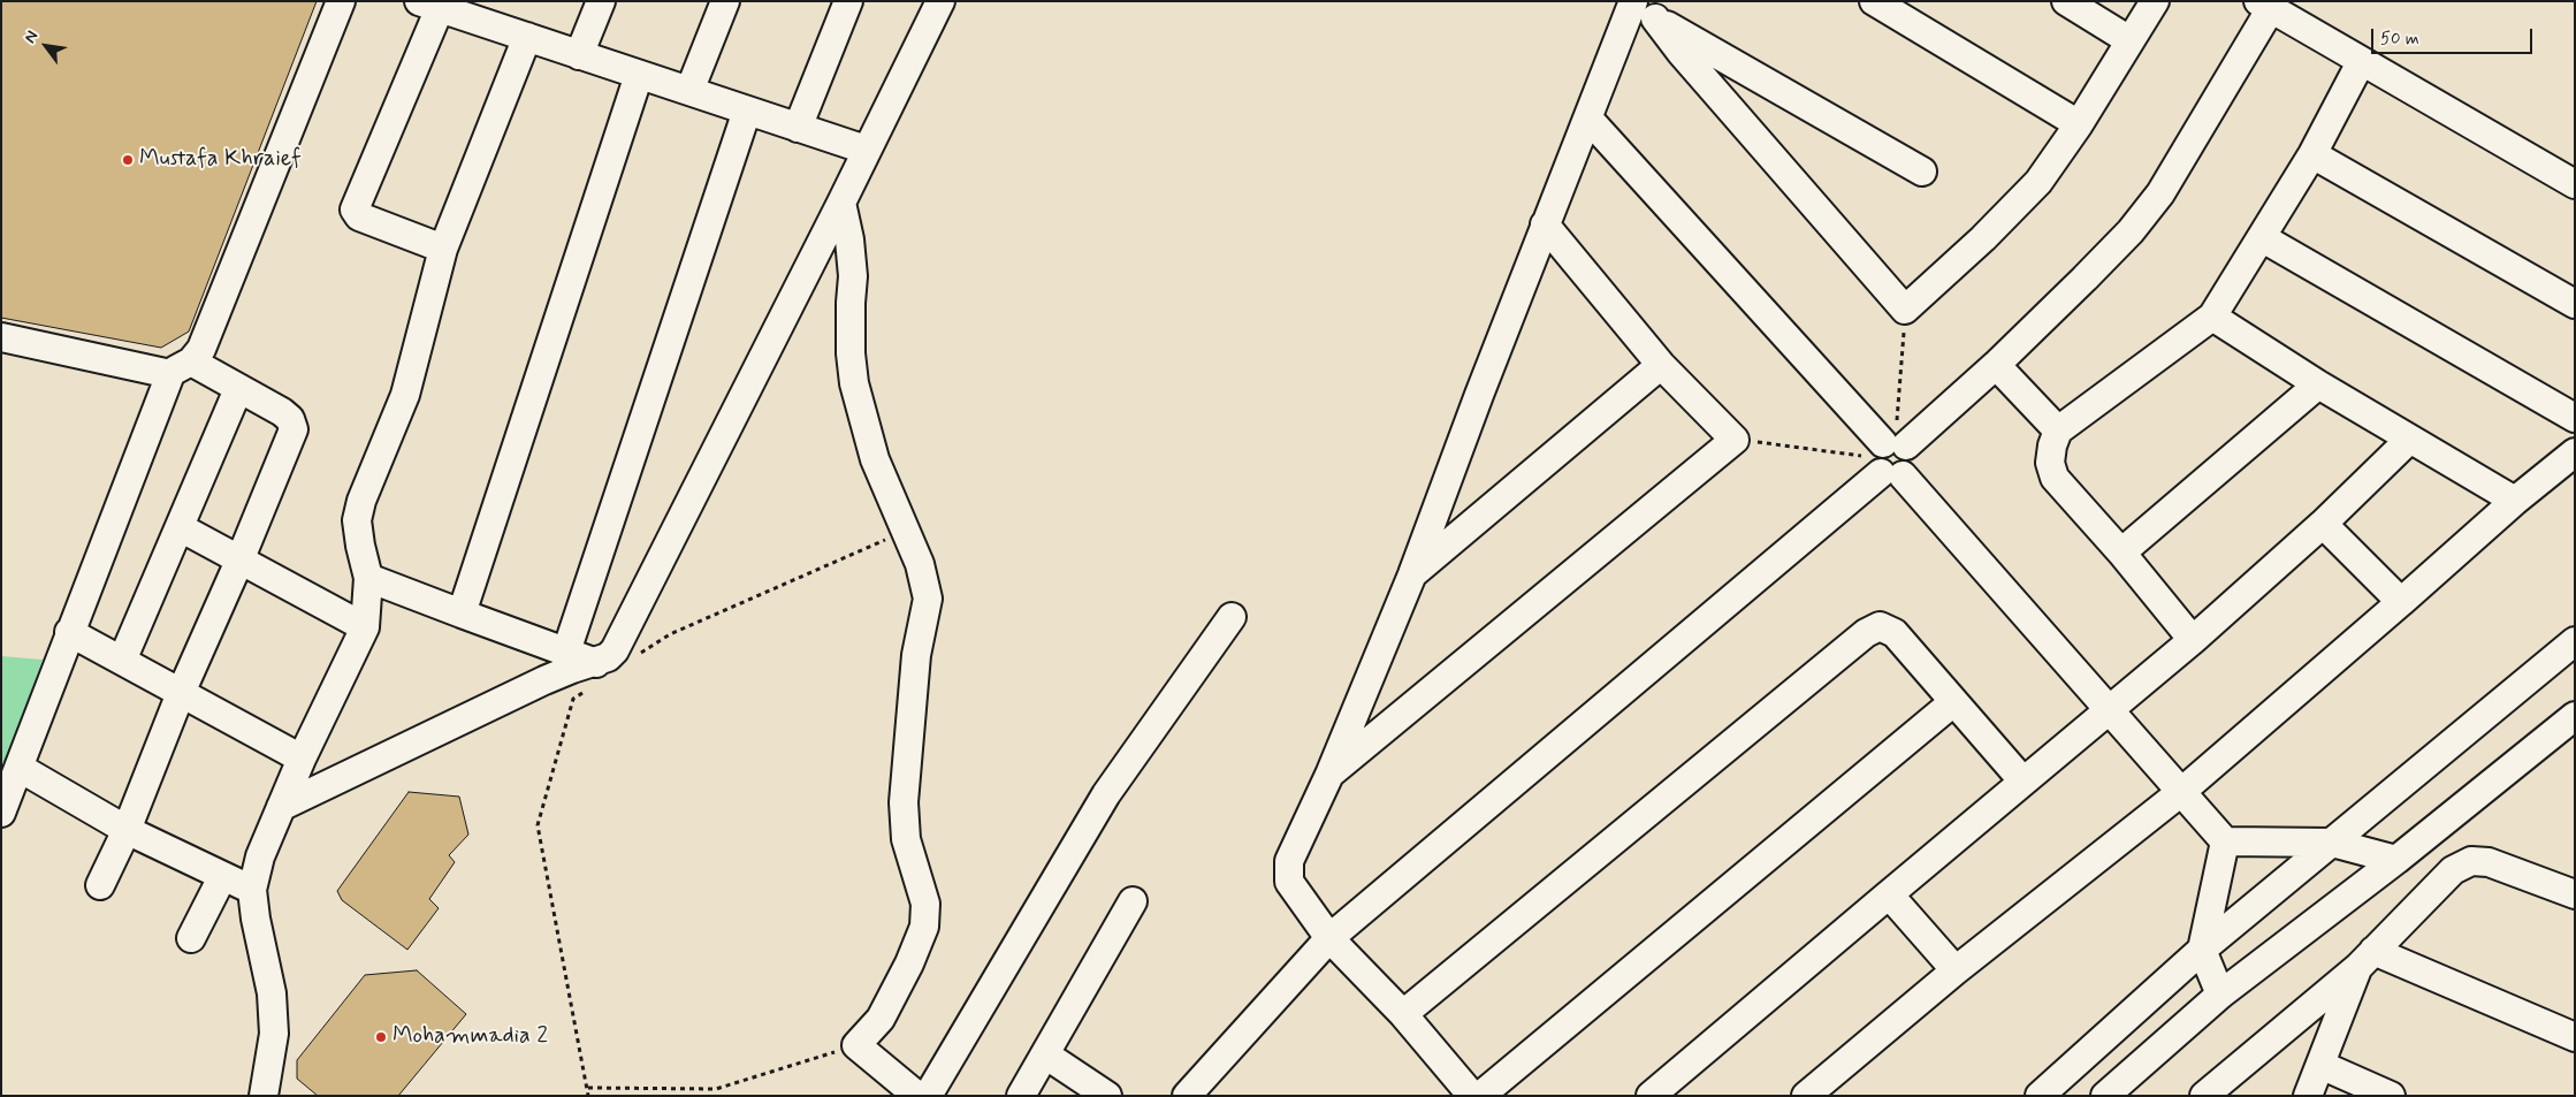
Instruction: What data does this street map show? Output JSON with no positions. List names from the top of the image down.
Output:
{
  "places": ["Mustafa Khraief", "Mohammadia 2"],
  "scale_bar": "50 m",
  "north": "top left"
}
